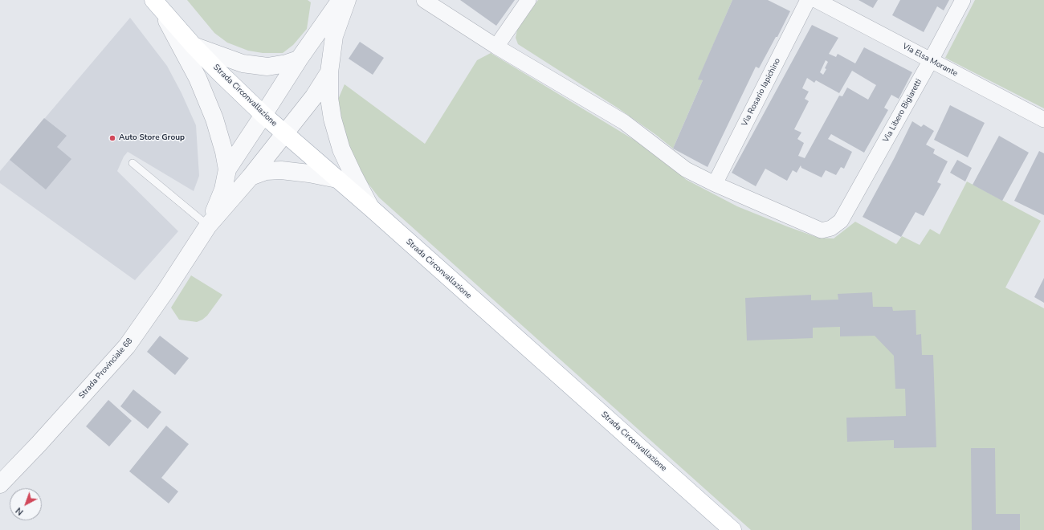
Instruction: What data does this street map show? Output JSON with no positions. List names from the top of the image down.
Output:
{
  "streets": {
    "main road": ["Strada Circonvallazione"],
    "street": [
      "Via Elsa Morante",
      "Via Rosario Iapichino",
      "Via Libero Bigiaretti",
      "Strada Provinciale 68"
    ]
  },
  "crossings": [
    ["Via Elsa Morante", "Via Libero Bigiaretti"],
    ["Via Rosario Iapichino", "Via Libero Bigiaretti"]
  ],
  "places": ["Auto Store Group"],
  "north": "bottom left"
}
